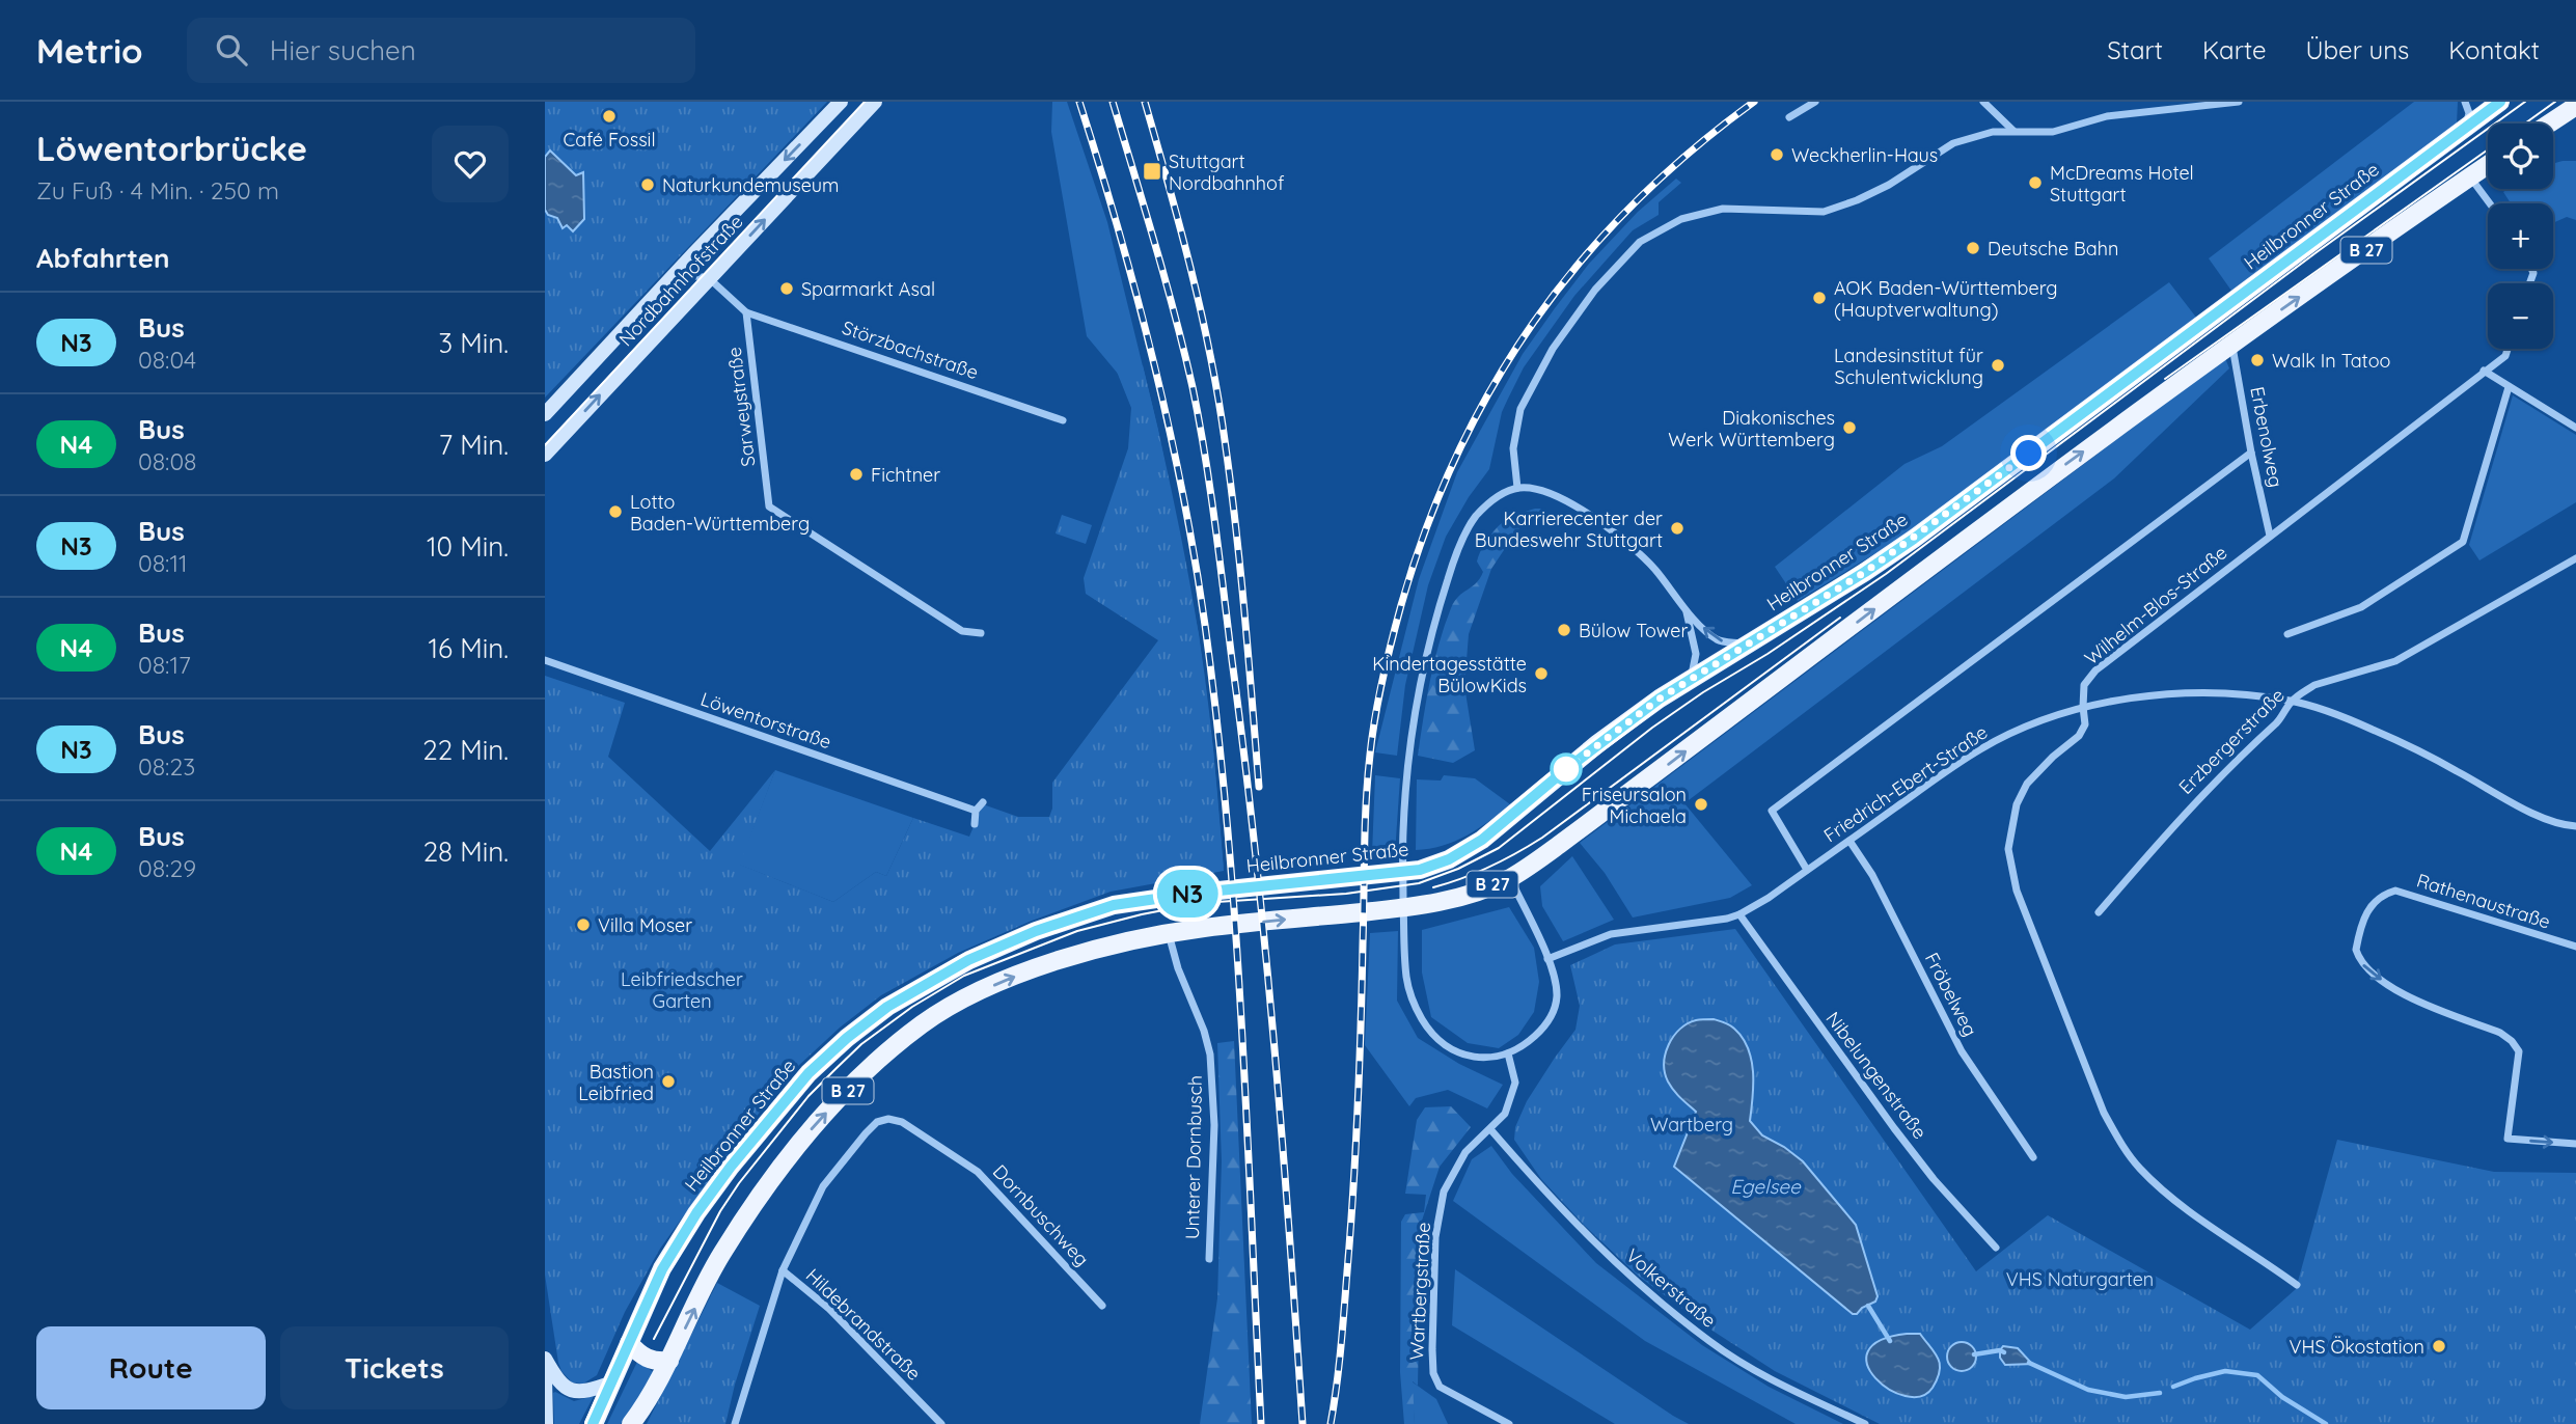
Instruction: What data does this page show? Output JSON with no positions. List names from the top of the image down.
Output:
{
  "streets": {
    "main road": ["Heilbronner Straße", "B 27"],
    "street": [
      "Nordbahnhofstraße",
      "Störzbachstraße",
      "Sarweystraße",
      "Erbenolweg",
      "Wilhelm-Blos-Straße",
      "Löwentorstraße",
      "Erzbergerstraße",
      "Friedrich-Ebert-Straße",
      "Rathenaustraße",
      "Fröbelweg",
      "Nibelungenstraße",
      "Unterer Dornbusch",
      "Dornbuschweg",
      "Volkerstraße",
      "Wartbergstraße",
      "Hildebrandstraße"
    ]
  },
  "crossings": [
    ["Heilbronner Straße", "B 27"],
    ["B 27", "Erbenolweg"],
    ["B 27", "Unterer Dornbusch"],
    ["Störzbachstraße", "Sarweystraße"],
    ["Erbenolweg", "Wilhelm-Blos-Straße"],
    ["Wilhelm-Blos-Straße", "Friedrich-Ebert-Straße"],
    ["Erzbergerstraße", "Friedrich-Ebert-Straße"],
    ["Friedrich-Ebert-Straße", "Fröbelweg"],
    ["Friedrich-Ebert-Straße", "Nibelungenstraße"],
    ["Dornbuschweg", "Hildebrandstraße"],
    ["Volkerstraße", "Wartbergstraße"]
  ],
  "water": ["Egelsee"],
  "parks": ["Leibfriedscher Garten", "Wartberg", "VHS Naturgarten"],
  "places": {
    "other": [
      "Café Fossil",
      "Weckherlin-Haus",
      "McDreams Hotel Stuttgart",
      "Naturkundemuseum",
      "Deutsche Bahn",
      "Sparmarkt Asal",
      "AOK Baden-Württemberg (Hauptverwaltung)",
      "Walk In Tatoo",
      "Landesinstitut für Schulentwicklung",
      "Diakonisches Werk Württemberg",
      "Fichtner",
      "Lotto Baden-Württemberg",
      "Karrierecenter der Bundeswehr Stuttgart",
      "Bülow Tower",
      "Kindertagesstätte BülowKids",
      "Friseursalon Michaela",
      "Villa Moser",
      "Bastion Leibfried",
      "VHS Ökostation"
    ],
    "transit": ["Stuttgart Nordbahnhof"]
  },
  "lines": ["bus line N3"],
  "page": {
    "header": "Metrio",
    "search": "Hier suchen",
    "nav": [
      "Start",
      "Karte",
      "Über uns",
      "Kontakt"
    ],
    "heading": [
      ["Löwentorbrücke", "Zu Fuß · 4 Min. · 250 m"],
      "Abfahrten"
    ],
    "on_map": "N3",
    "map_buttons": ["+", "−"],
    "list": [
      {
        "mark": "N3",
        "name": "Bus",
        "note": "08:04",
        "value": "3 Min."
      },
      {
        "mark": "N4",
        "name": "Bus",
        "note": "08:08",
        "value": "7 Min."
      },
      {
        "mark": "N3",
        "name": "Bus",
        "note": "08:11",
        "value": "10 Min."
      },
      {
        "mark": "N4",
        "name": "Bus",
        "note": "08:17",
        "value": "16 Min."
      },
      {
        "mark": "N3",
        "name": "Bus",
        "note": "08:23",
        "value": "22 Min."
      },
      {
        "mark": "N4",
        "name": "Bus",
        "note": "08:29",
        "value": "28 Min."
      }
    ],
    "buttons": ["Route", "Tickets"]
  }
}
